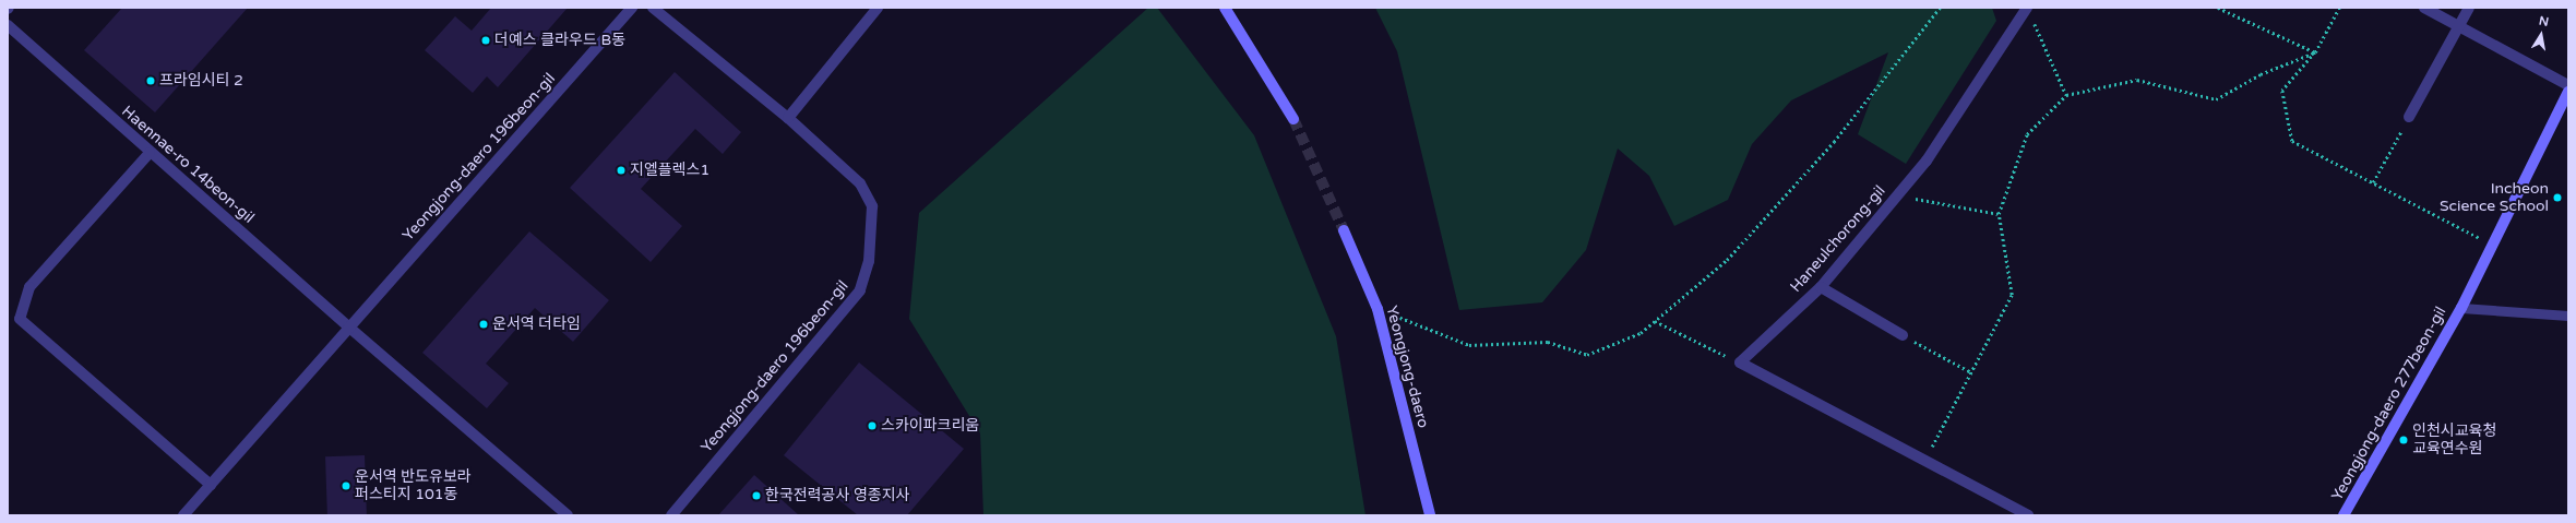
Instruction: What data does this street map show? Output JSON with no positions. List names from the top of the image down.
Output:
{
  "streets": {
    "street": [
      "Yeongjong-daero 196beon-gil",
      "Haennae-ro 14beon-gil",
      "Haneulchorong-gil",
      "Yeongjong-daero",
      "Yeongjong-daero 277beon-gil"
    ]
  },
  "crossings": [
    ["Yeongjong-daero 196beon-gil", "Haennae-ro 14beon-gil"]
  ],
  "places": [
    "더예스 클라우드 B동",
    "프라임시티 2",
    "지엘플렉스1",
    "Incheon Science School",
    "운서역 더타임",
    "스카이파크리움",
    "인천시교육청 교육연수원",
    "운서역 반도유보라 퍼스티지 101동",
    "한국전력공사 영종지사"
  ],
  "north": "top"
}
